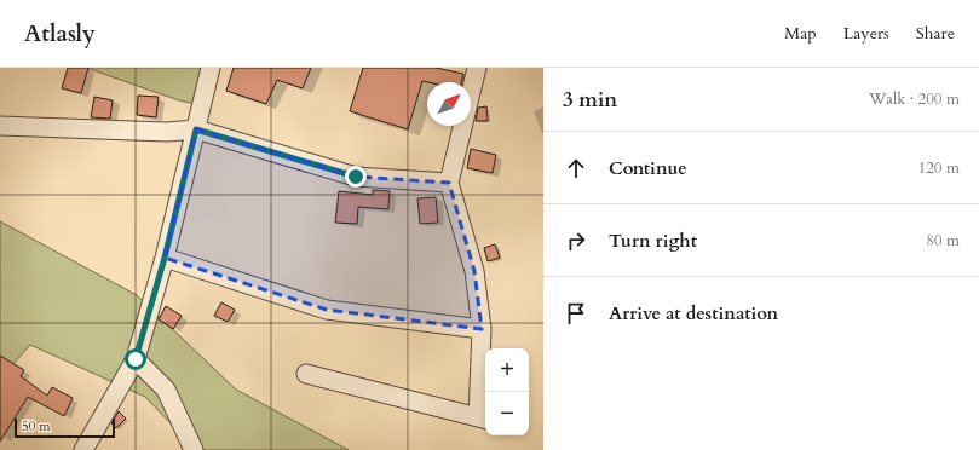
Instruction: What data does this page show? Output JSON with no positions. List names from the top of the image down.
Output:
{
  "scale_bar": "50 m",
  "north": "top right",
  "page": {
    "header": "Atlasly",
    "nav": ["Map", "Layers", "Share"],
    "heading": ["3 min", "Walk · 200 m"],
    "list": [
      ["Continue", "120 m"],
      ["Turn right", "80 m"],
      "Arrive at destination"
    ],
    "map_buttons": ["+", "−"],
    "scale": "50 m"
  }
}
